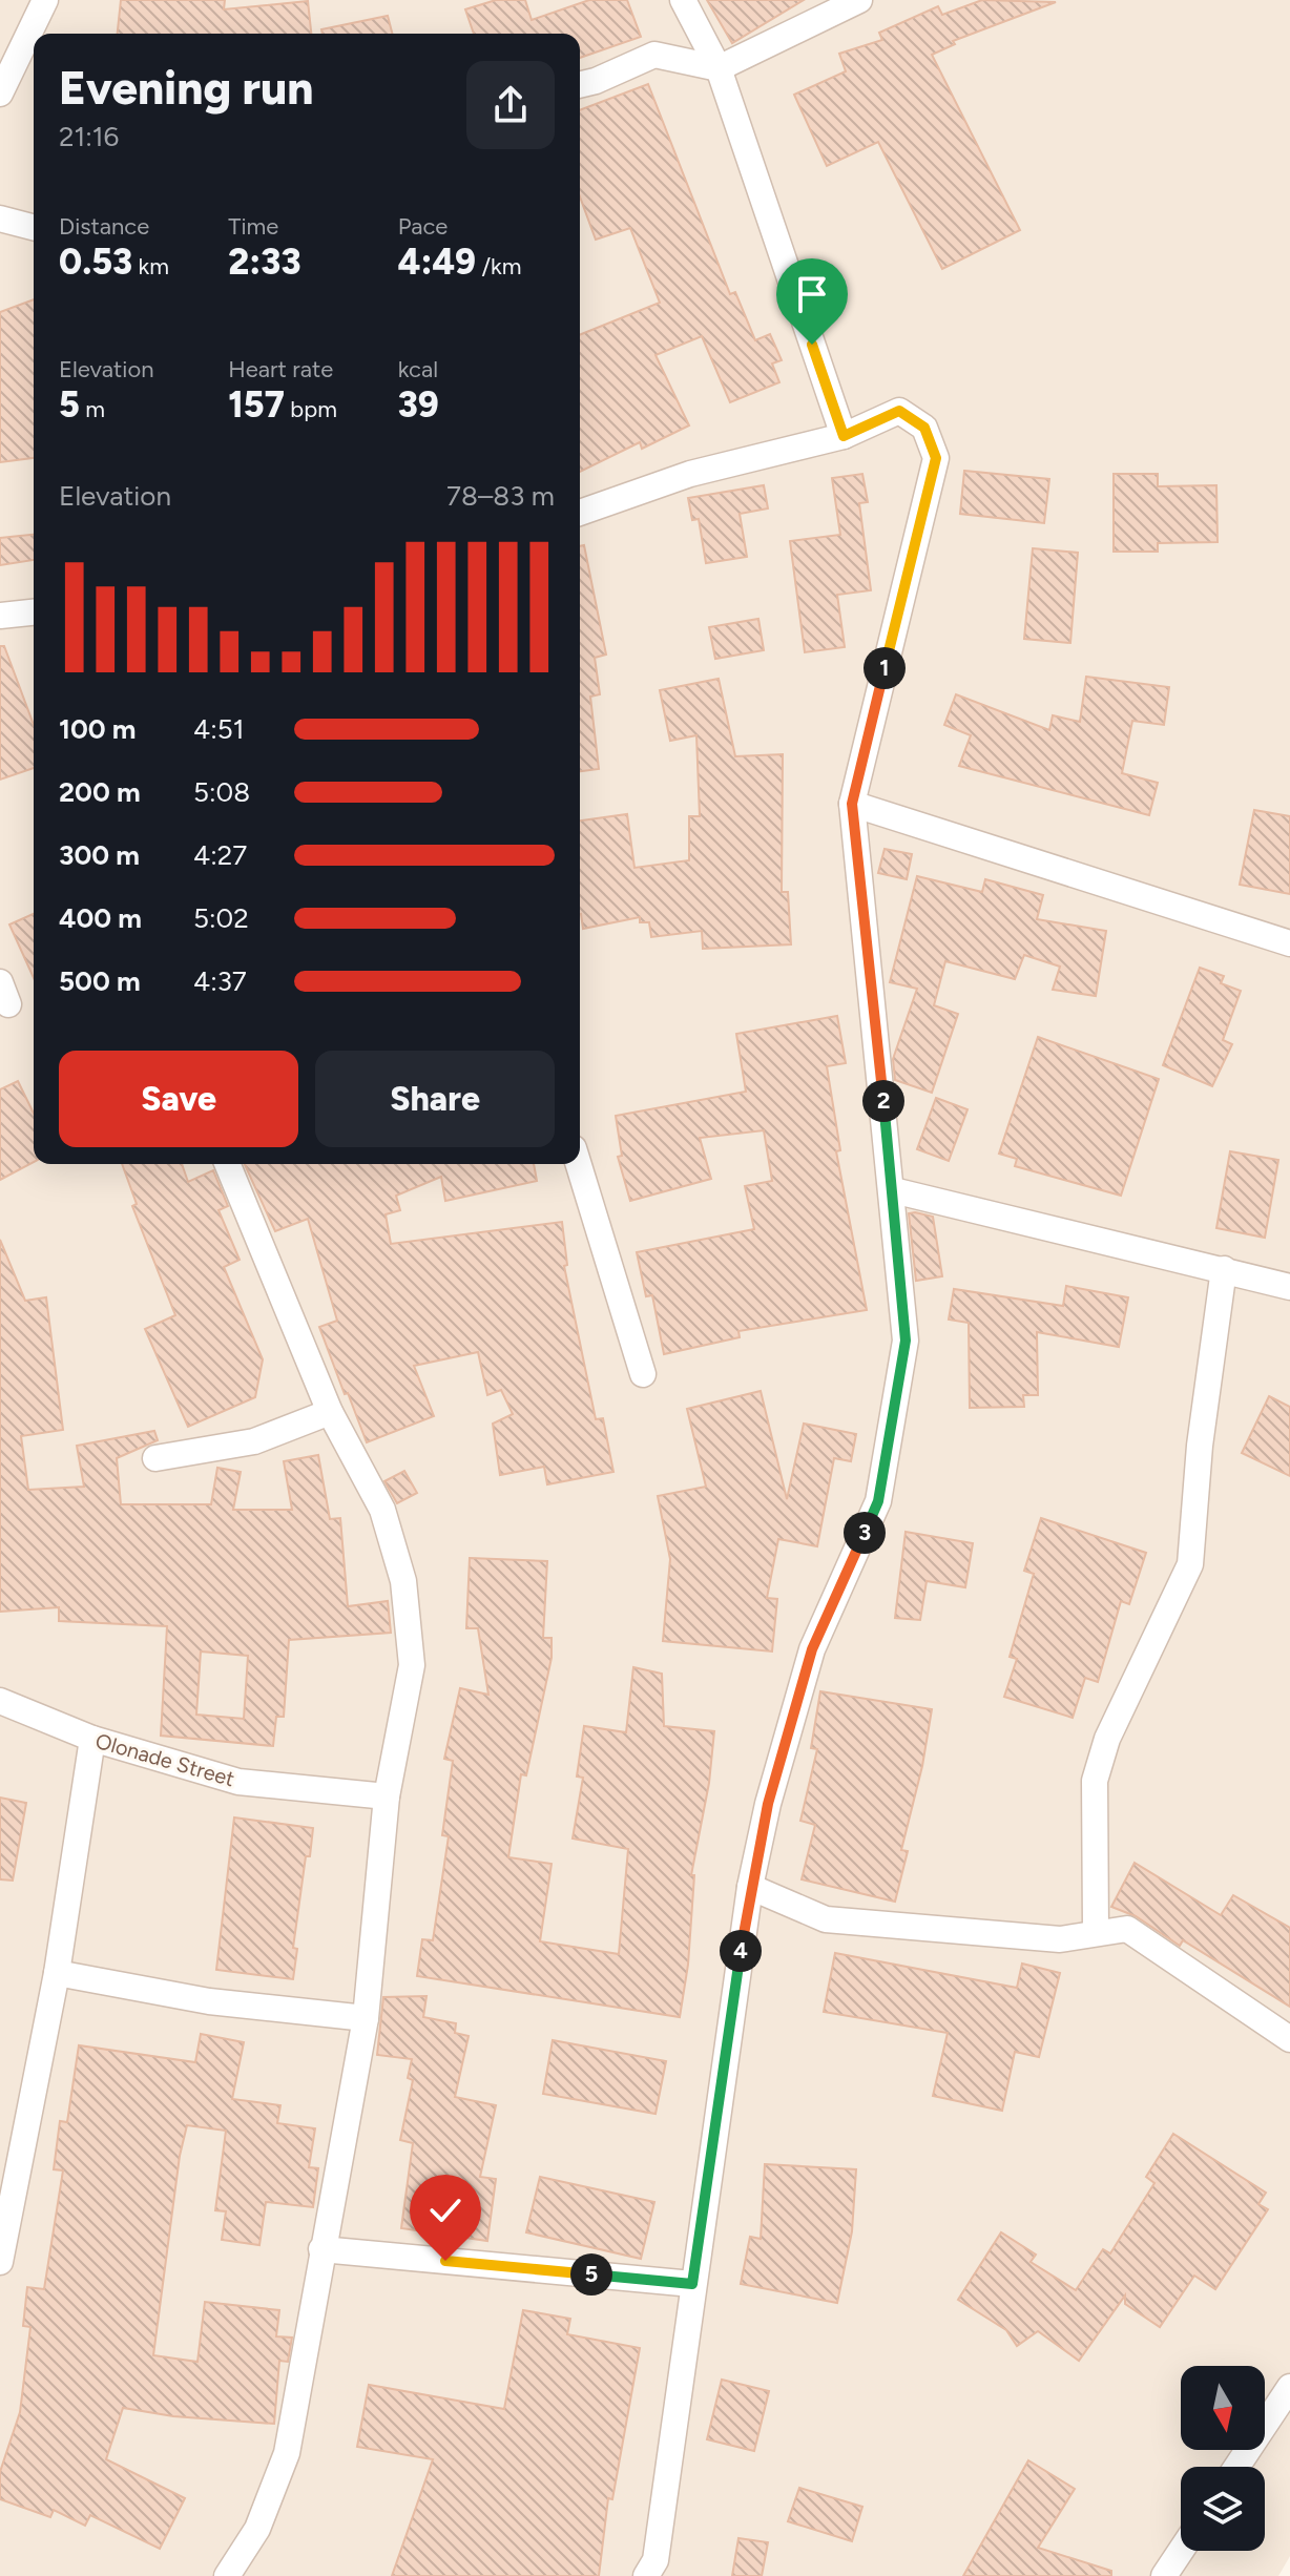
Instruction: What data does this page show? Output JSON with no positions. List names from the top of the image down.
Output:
{
  "streets": {
    "street": ["Olonade Street"]
  },
  "north": "bottom",
  "page": {
    "heading": ["Evening run", "21:16"],
    "stats": [
      ["Distance", "0.53 km"],
      ["Time", "2:33"],
      ["Pace", "4:49 /km"],
      ["Elevation", "5 m"],
      ["Heart rate", "157 bpm"],
      ["kcal", "39"]
    ],
    "chart": ["Elevation", "78–83 m"],
    "pins": [
      "1",
      "2",
      "3",
      "4",
      "5"
    ],
    "list": [
      {
        "name": "100 m",
        "note": "4:51"
      },
      {
        "name": "200 m",
        "note": "5:08"
      },
      {
        "name": "300 m",
        "note": "4:27"
      },
      {
        "name": "400 m",
        "note": "5:02"
      },
      {
        "name": "500 m",
        "note": "4:37"
      }
    ],
    "buttons": ["Save", "Share"]
  }
}
